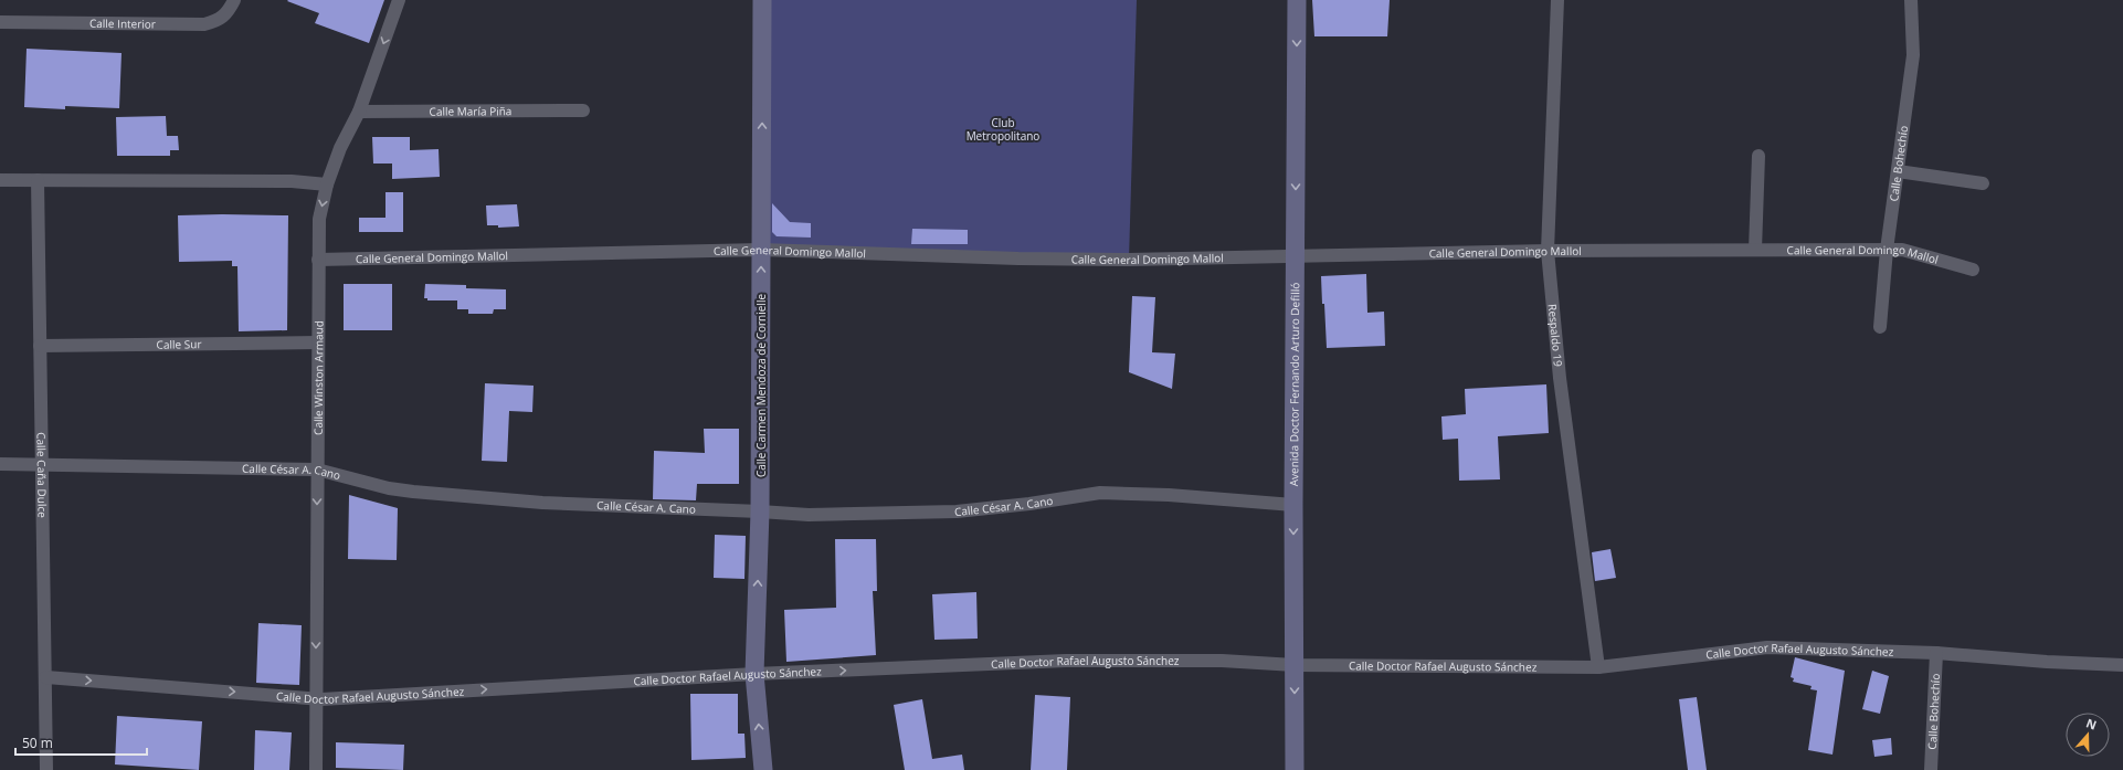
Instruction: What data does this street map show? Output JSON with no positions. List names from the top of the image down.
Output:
{
  "streets": {
    "street": [
      "Calle Interior",
      "Calle María Piña",
      "Calle Bohechío",
      "Calle General Domingo Mallol",
      "Respaldo 19",
      "Calle Sur",
      "Calle Winston Armaud",
      "Avenida Doctor Fernando Arturo Defilló",
      "Calle Carmen Mendoza de Cornielle",
      "Calle César A. Cano",
      "Calle Caña Dulce",
      "Calle Doctor Rafael Augusto Sánchez"
    ]
  },
  "crossings": [
    ["Calle María Piña", "Calle Winston Armaud"],
    ["Calle Bohechío", "Calle General Domingo Mallol"],
    ["Calle Bohechío", "Calle Doctor Rafael Augusto Sánchez"],
    ["Calle General Domingo Mallol", "Respaldo 19"],
    ["Calle General Domingo Mallol", "Calle Winston Armaud"],
    ["Calle General Domingo Mallol", "Avenida Doctor Fernando Arturo Defilló"],
    ["Calle General Domingo Mallol", "Calle Carmen Mendoza de Cornielle"],
    ["Respaldo 19", "Calle Doctor Rafael Augusto Sánchez"],
    ["Calle Sur", "Calle Winston Armaud"],
    ["Calle Sur", "Calle Caña Dulce"],
    ["Calle Winston Armaud", "Calle César A. Cano"],
    ["Calle Winston Armaud", "Calle Doctor Rafael Augusto Sánchez"],
    ["Avenida Doctor Fernando Arturo Defilló", "Calle César A. Cano"],
    ["Avenida Doctor Fernando Arturo Defilló", "Calle Doctor Rafael Augusto Sánchez"],
    ["Calle Carmen Mendoza de Cornielle", "Calle César A. Cano"],
    ["Calle Carmen Mendoza de Cornielle", "Calle Doctor Rafael Augusto Sánchez"],
    ["Calle César A. Cano", "Calle Caña Dulce"],
    ["Calle Caña Dulce", "Calle Doctor Rafael Augusto Sánchez"]
  ],
  "one_way": [
    "Calle Winston Armaud",
    "Avenida Doctor Fernando Arturo Defilló",
    "Calle Carmen Mendoza de Cornielle",
    "Calle Doctor Rafael Augusto Sánchez"
  ],
  "parks": ["Club Metropolitano"],
  "scale_bar": "50 m",
  "north": "top"
}
